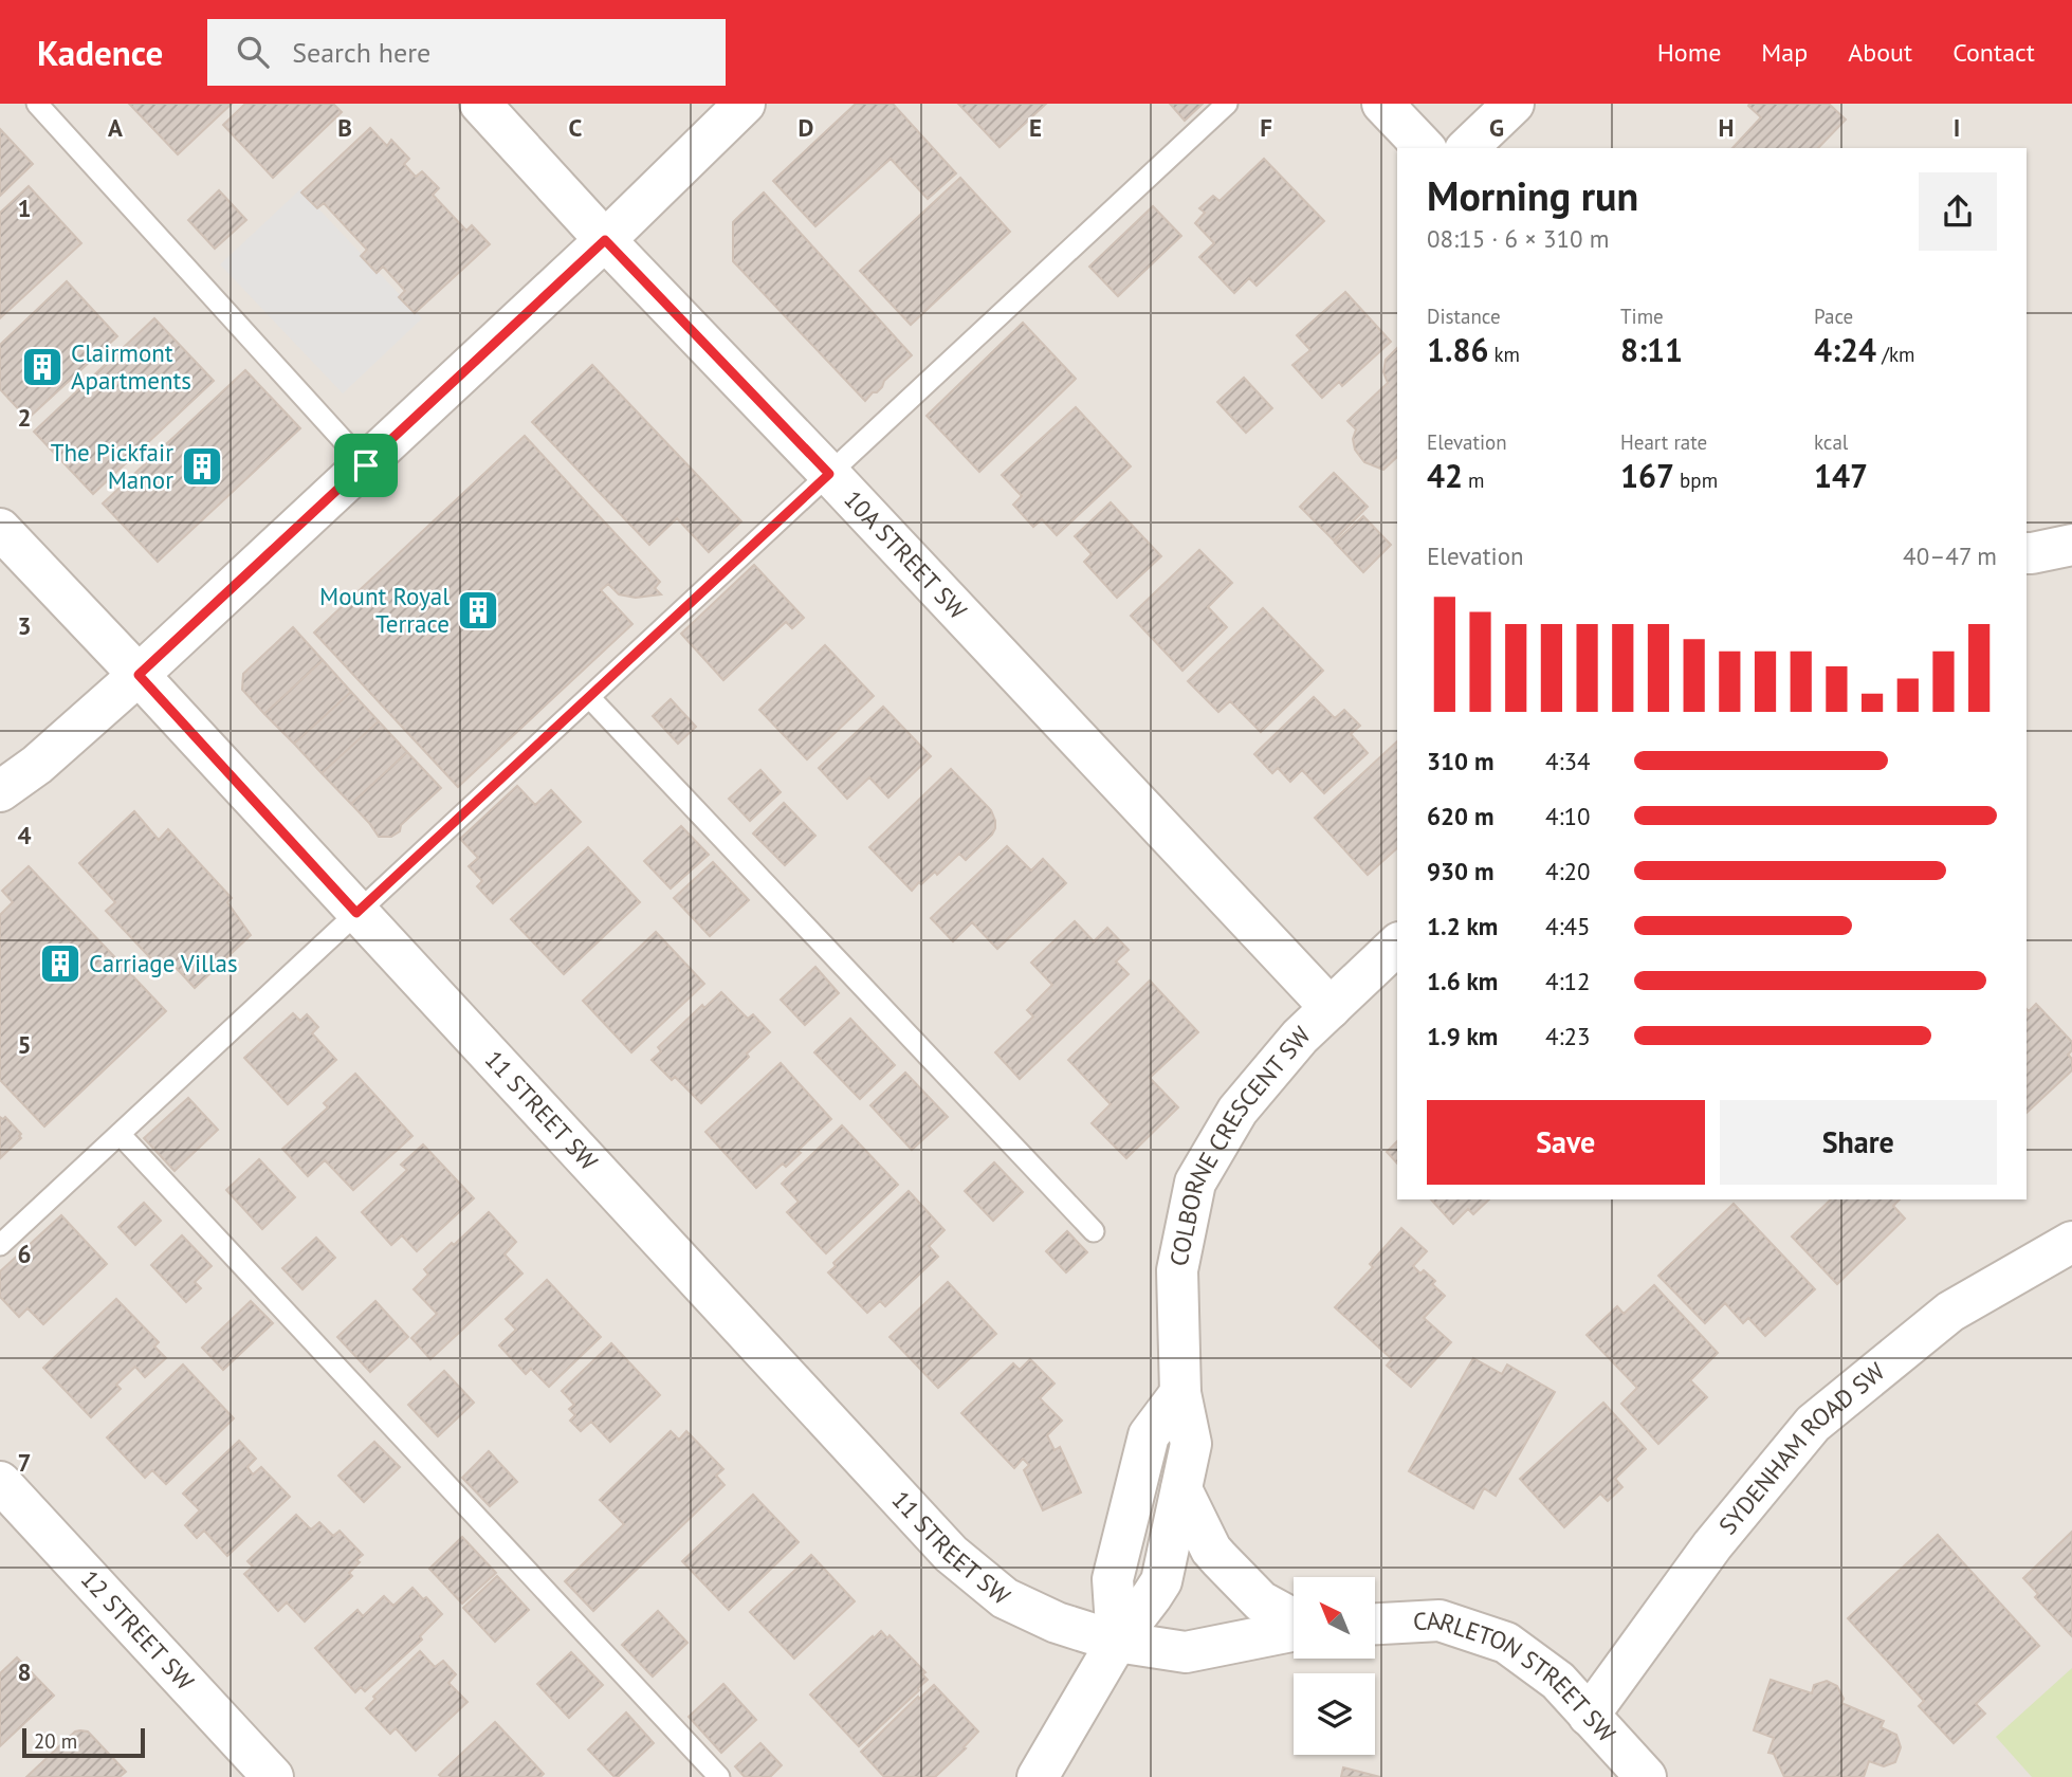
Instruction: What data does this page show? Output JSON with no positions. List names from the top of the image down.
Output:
{
  "streets": {
    "street": [
      "10A STREET SW",
      "11 STREET SW",
      "COLBORNE CRESCENT SW",
      "SYDENHAM ROAD SW",
      "12 STREET SW",
      "CARLETON STREET SW"
    ]
  },
  "crossings": [
    ["10A STREET SW", "COLBORNE CRESCENT SW"],
    ["11 STREET SW", "COLBORNE CRESCENT SW"],
    ["SYDENHAM ROAD SW", "CARLETON STREET SW"]
  ],
  "places": {
    "building": [
      "Clairmont Apartments",
      "The Pickfair Manor",
      "Mount Royal Terrace",
      "Carriage Villas"
    ]
  },
  "scale_bar": "20 m",
  "north": "top left",
  "page": {
    "header": "Kadence",
    "search": "Search here",
    "nav": [
      "Home",
      "Map",
      "About",
      "Contact"
    ],
    "heading": ["Morning run", "08:15 · 6 × 310 m"],
    "stats": [
      ["Distance", "1.86 km"],
      ["Time", "8:11"],
      ["Pace", "4:24 /km"],
      ["Elevation", "42 m"],
      ["Heart rate", "167 bpm"],
      ["kcal", "147"]
    ],
    "chart": ["Elevation", "40–47 m"],
    "list": [
      {
        "name": "310 m",
        "note": "4:34"
      },
      {
        "name": "620 m",
        "note": "4:10"
      },
      {
        "name": "930 m",
        "note": "4:20"
      },
      {
        "name": "1.2 km",
        "note": "4:45"
      },
      {
        "name": "1.6 km",
        "note": "4:12"
      },
      {
        "name": "1.9 km",
        "note": "4:23"
      }
    ],
    "buttons": ["Save", "Share"],
    "scale": "20 m"
  },
  "grid": {
    "columns": [
      "A",
      "B",
      "C",
      "D",
      "E",
      "F",
      "G",
      "H",
      "I"
    ],
    "rows": [
      "1",
      "2",
      "3",
      "4",
      "5",
      "6",
      "7",
      "8"
    ]
  }
}
